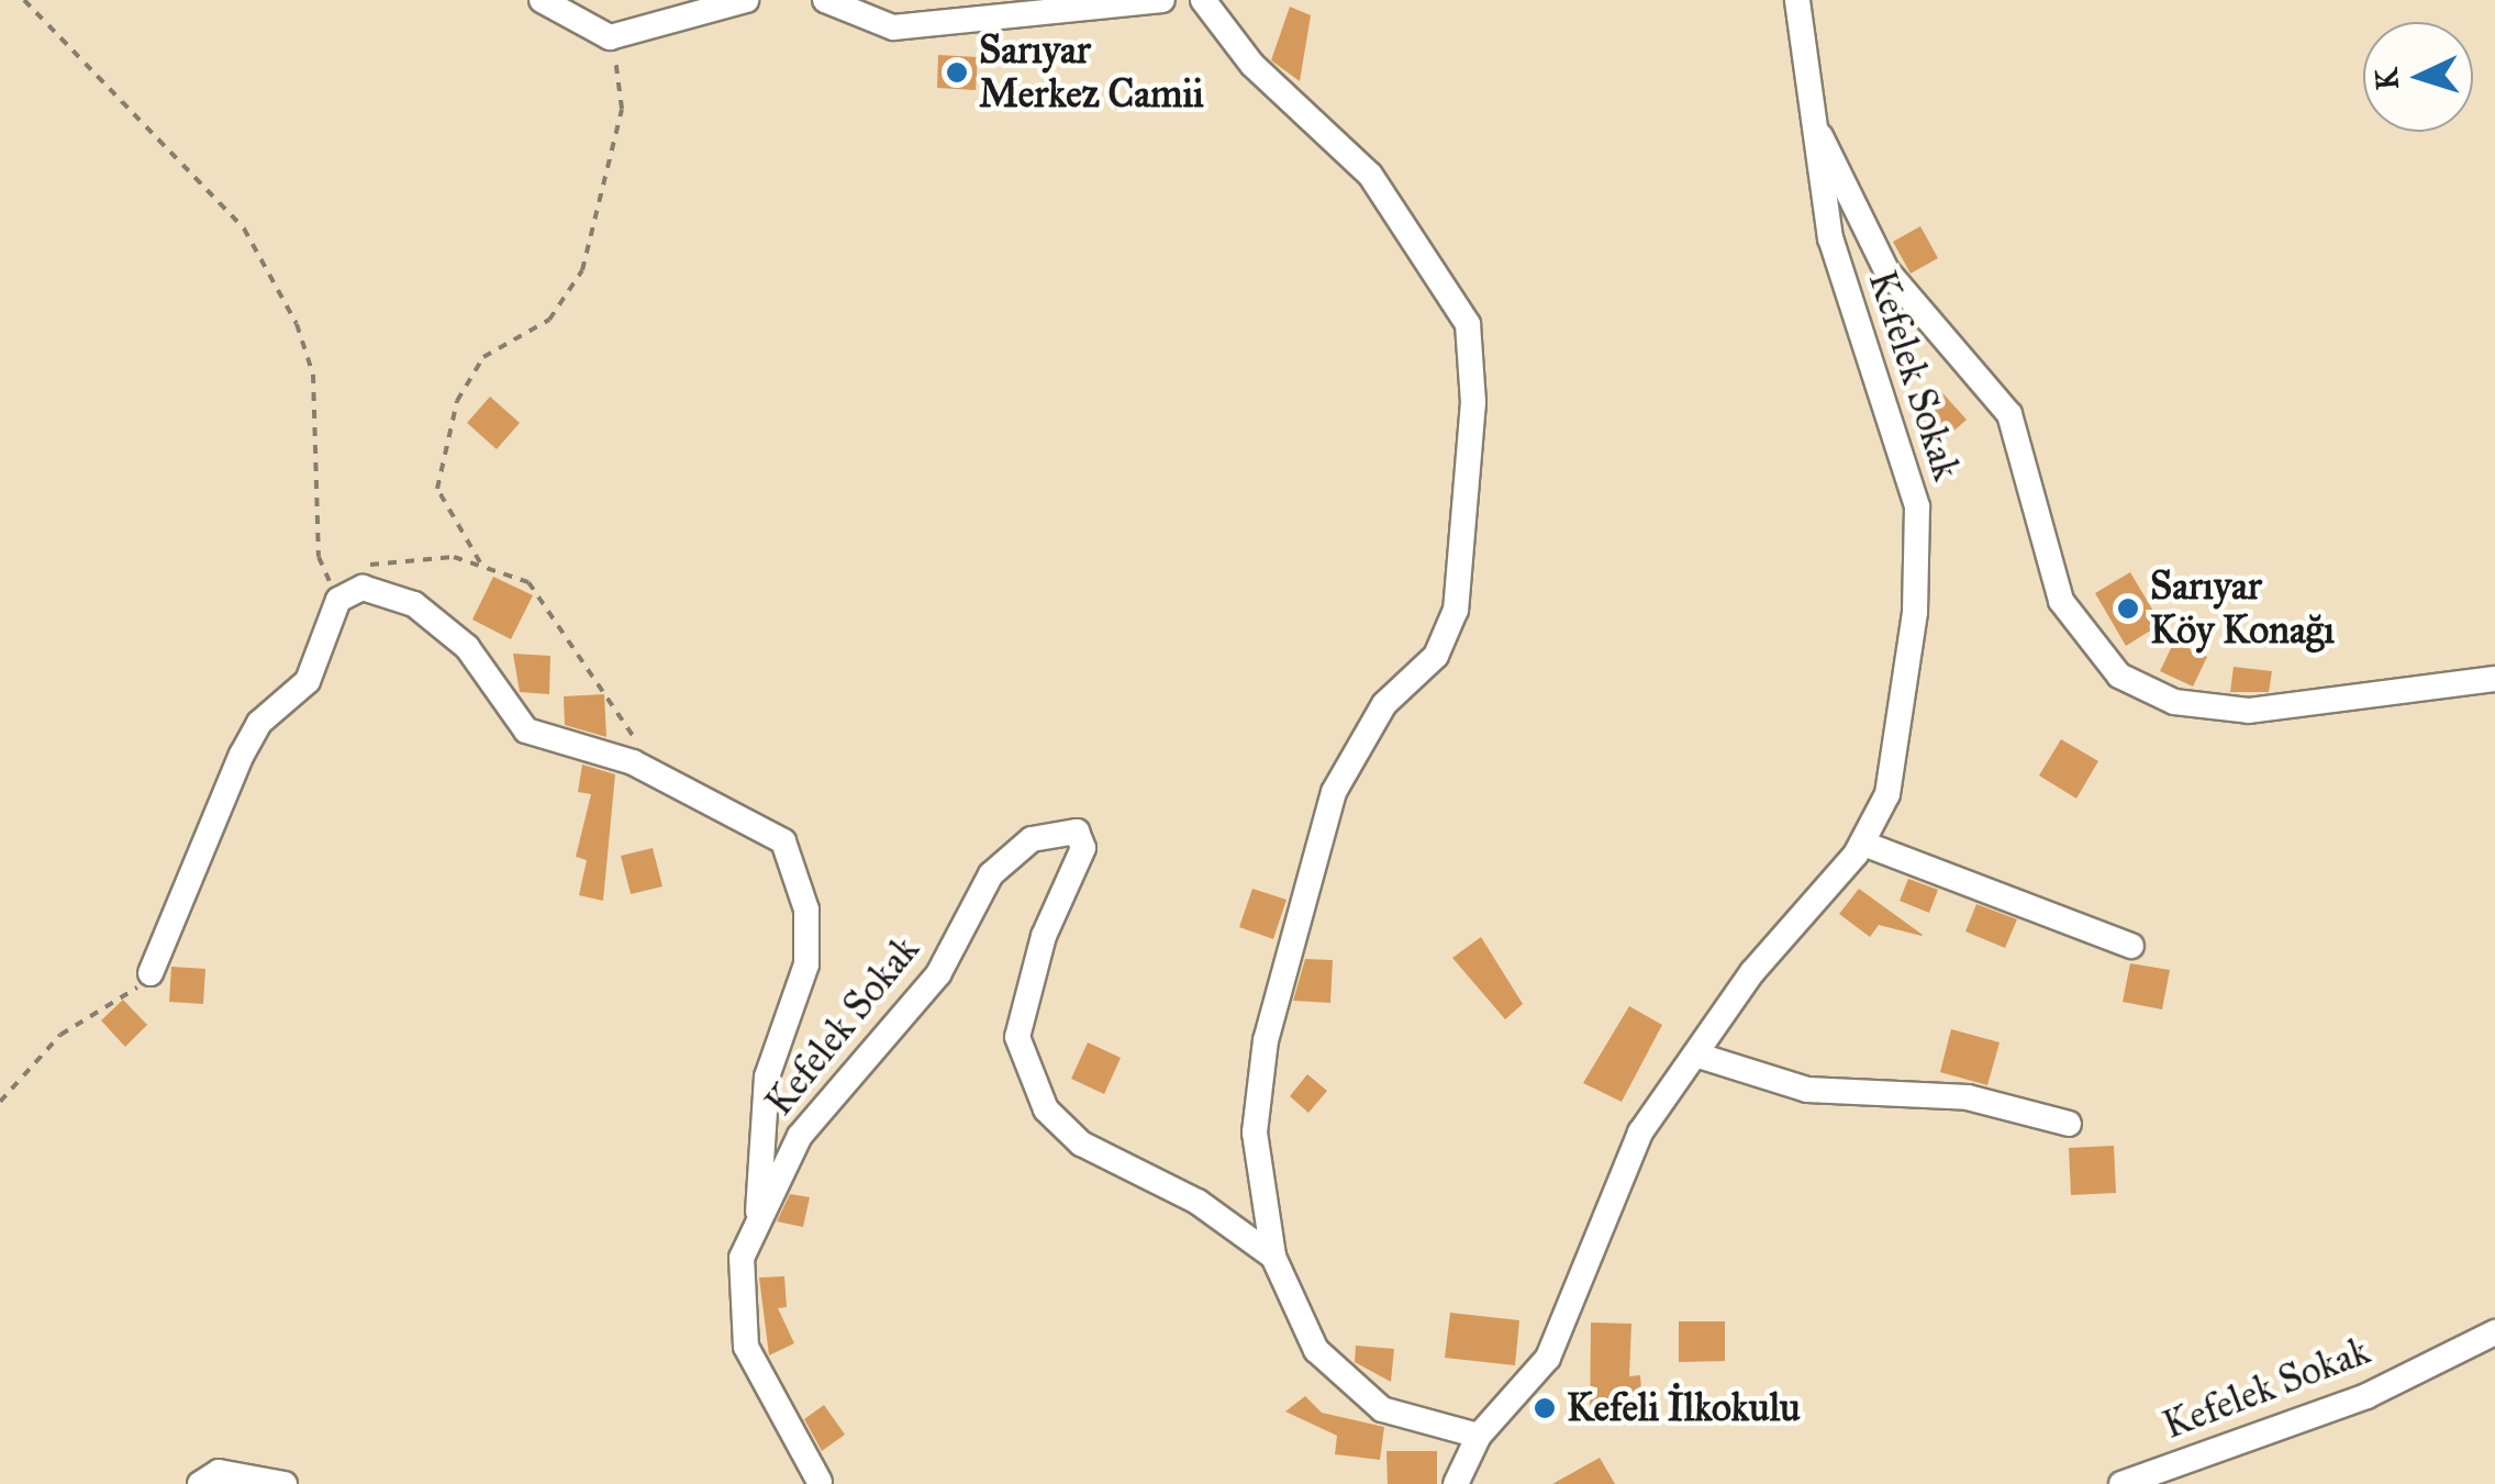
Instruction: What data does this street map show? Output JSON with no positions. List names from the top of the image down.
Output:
{
  "streets": {
    "street": ["Kefelek Sokak"]
  },
  "places": ["Sarıyar Merkez Camii", "Sarıyar Köy Konağı", "Kefeli İlkokulu"],
  "north": "left"
}
